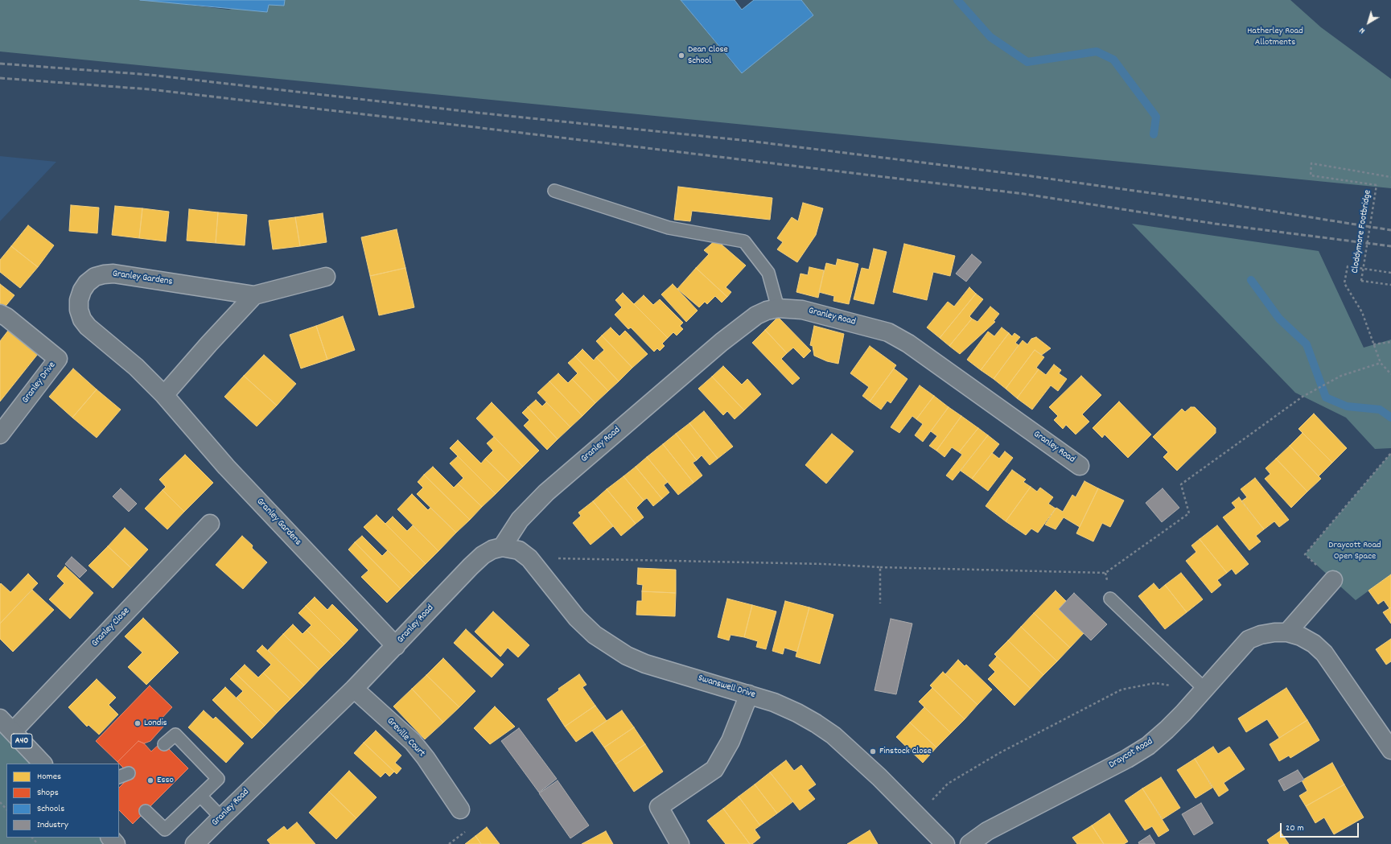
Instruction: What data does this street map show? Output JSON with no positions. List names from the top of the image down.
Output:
{
  "streets": {
    "main road": [
      "Granley Gardens",
      "Granley Road",
      "Granley Drive",
      "Granley Close",
      "Swanswell Drive",
      "Greville Court",
      "A40",
      "Draycot Road"
    ],
    "path": ["Cloddymore Footbridge"]
  },
  "crossings": [
    ["Granley Gardens", "Granley Road"],
    ["Granley Road", "Swanswell Drive"],
    ["Granley Road", "Greville Court"],
    ["Granley Close", "A40"]
  ],
  "parks": ["Hatherley Road Allotments", "Draycott Road Open Space"],
  "places": [
    "Dean Close School",
    "Londis",
    "Finstock Close",
    "Esso"
  ],
  "legend": [
    "Homes",
    "Shops",
    "Schools",
    "Industry"
  ],
  "scale_bar": "20 m",
  "north": "bottom left"
}
